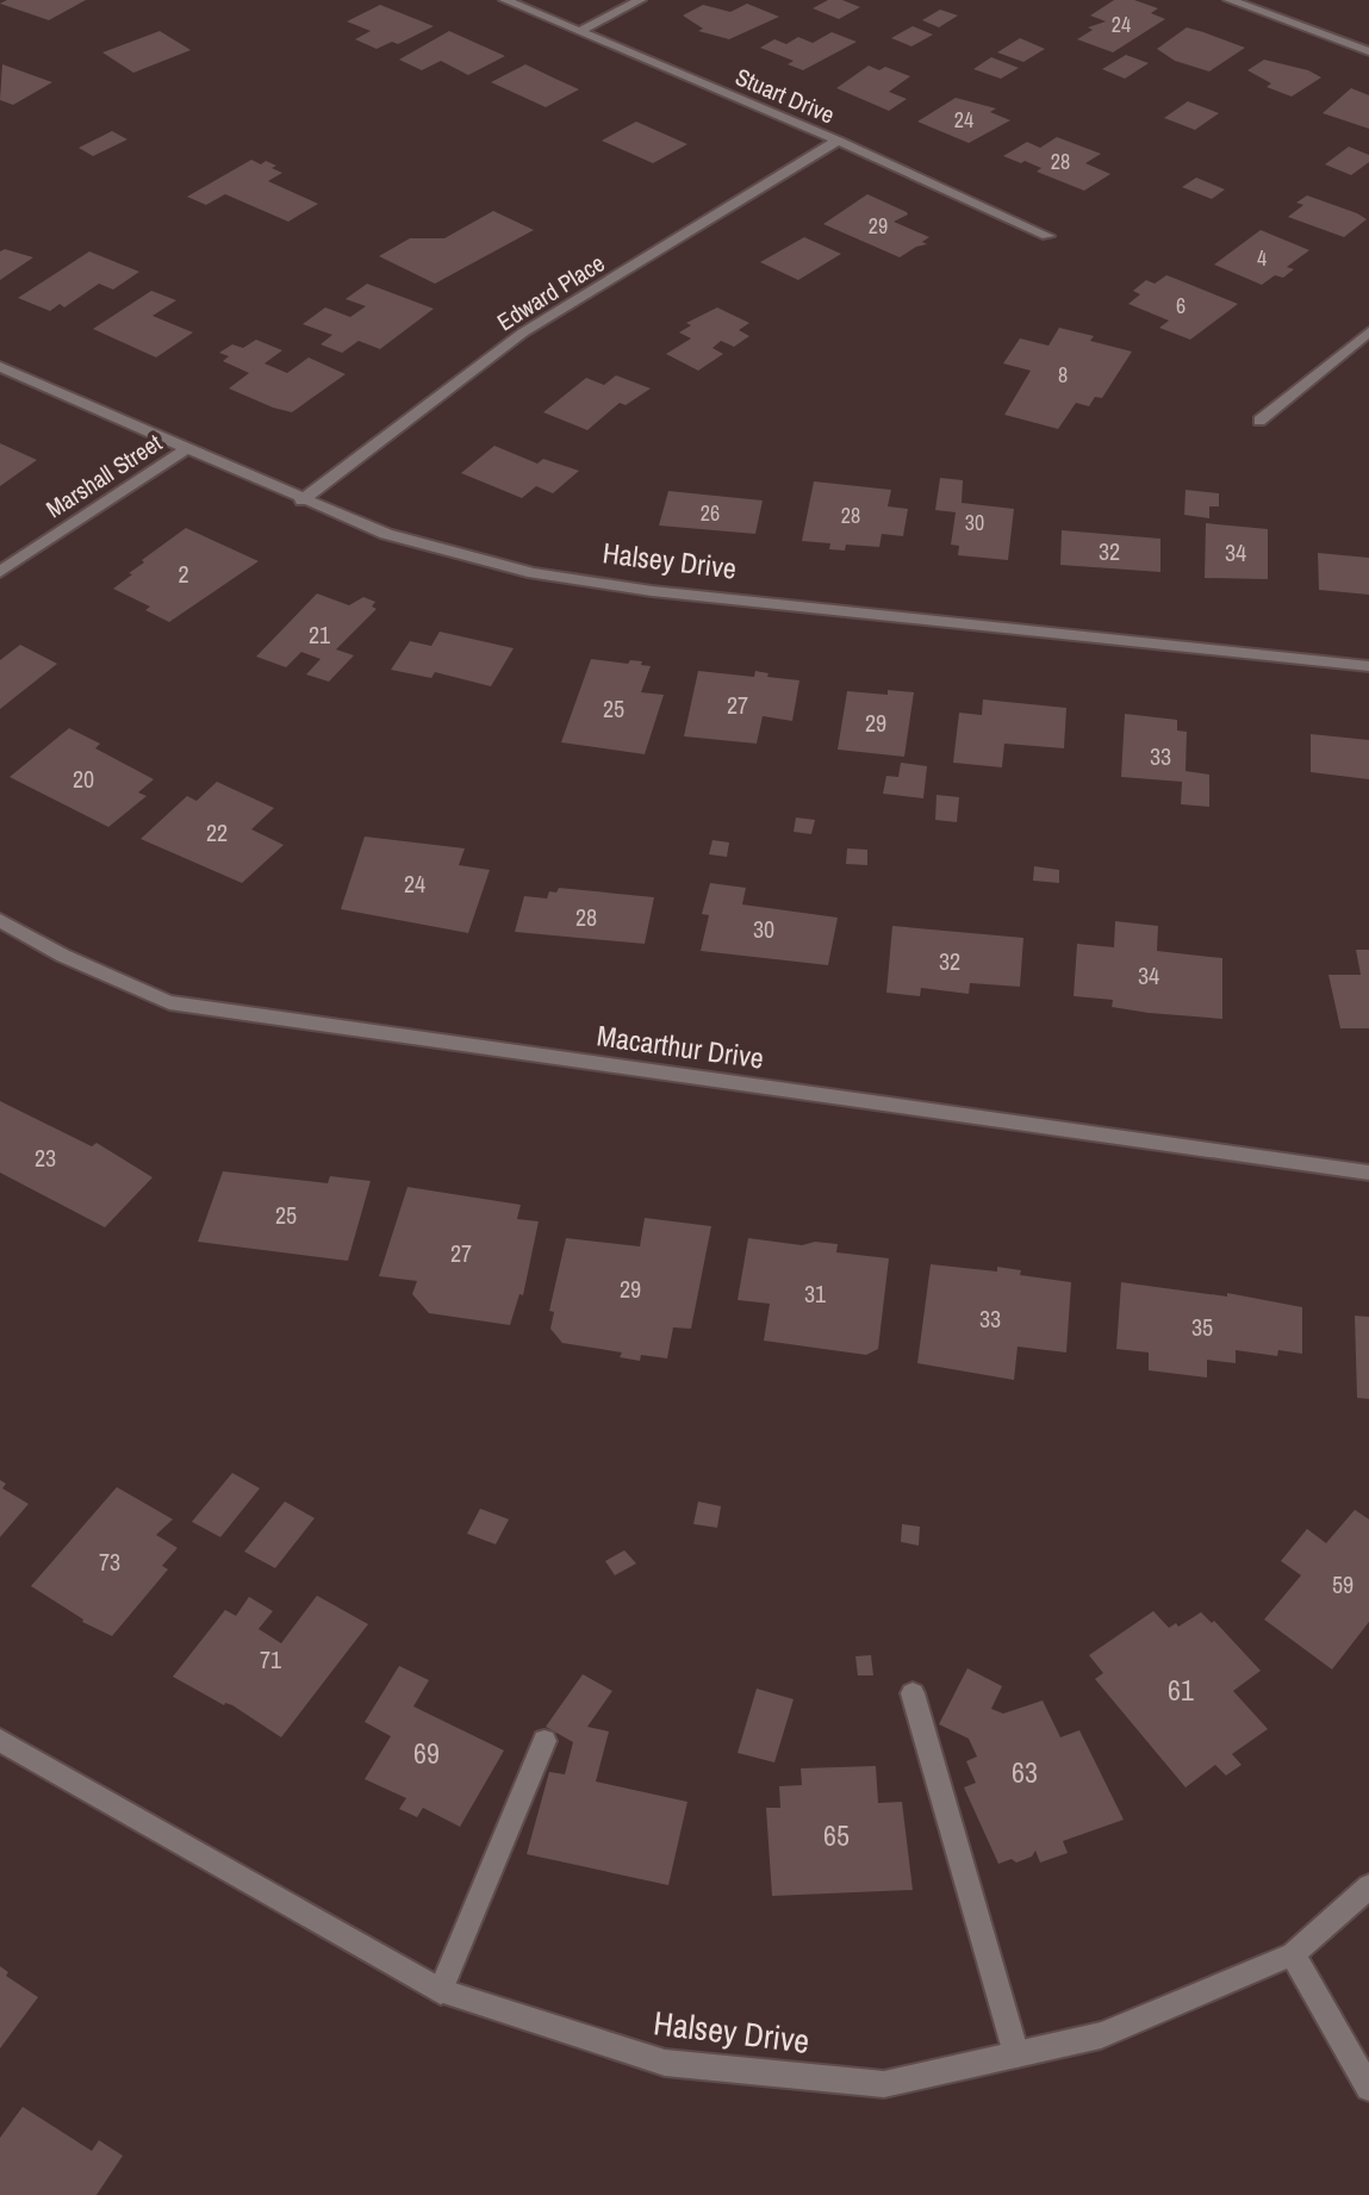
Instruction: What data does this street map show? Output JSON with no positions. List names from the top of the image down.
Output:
{
  "streets": {
    "street": [
      "Stuart Drive",
      "Edward Place",
      "Marshall Street",
      "Halsey Drive",
      "Macarthur Drive"
    ]
  },
  "crossings": [
    ["Stuart Drive", "Edward Place"],
    ["Edward Place", "Halsey Drive"],
    ["Marshall Street", "Halsey Drive"]
  ],
  "house_numbers": [
    "24",
    "24",
    "28",
    "29",
    "4",
    "6",
    "8",
    "26",
    "28",
    "30",
    "32",
    "34",
    "2",
    "21",
    "27",
    "25",
    "29",
    "33",
    "20",
    "22",
    "24",
    "28",
    "30",
    "32",
    "34",
    "23",
    "25",
    "27",
    "29",
    "31",
    "33",
    "35",
    "73",
    "59",
    "71",
    "61",
    "69",
    "63",
    "65"
  ]
}
